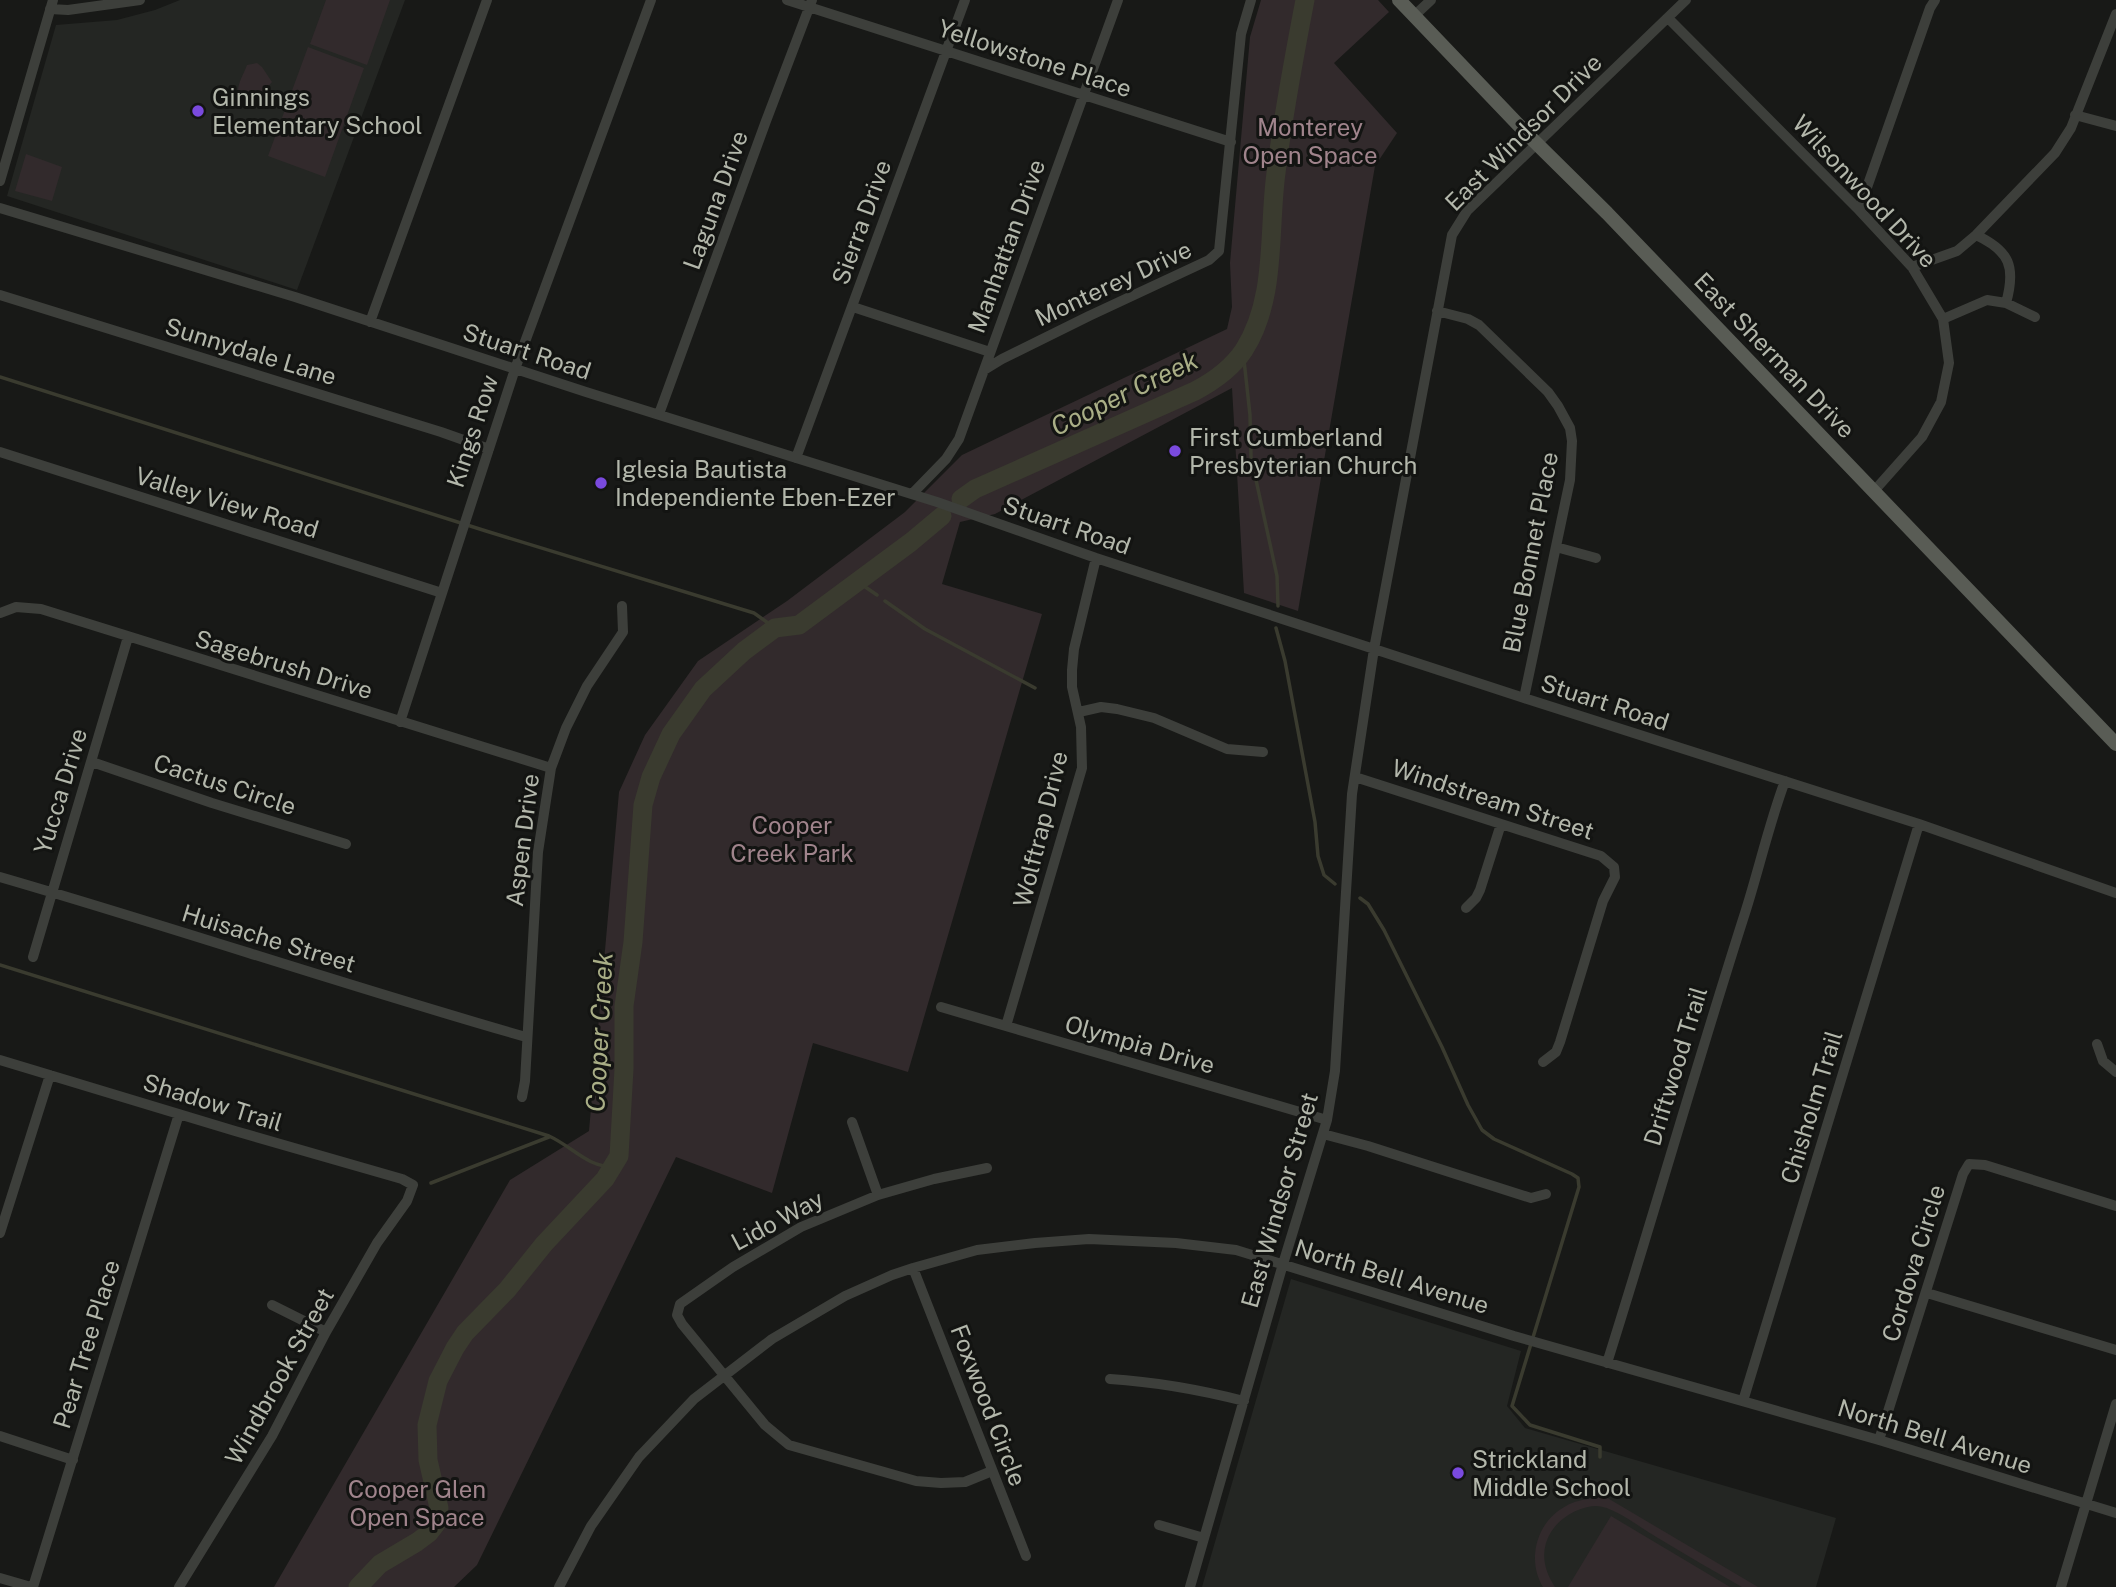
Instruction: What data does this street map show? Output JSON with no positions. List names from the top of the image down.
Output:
{
  "streets": {
    "main road": ["East Sherman Drive"],
    "street": [
      "Yellowstone Place",
      "East Windsor Drive",
      "Wilsonwood Drive",
      "Laguna Drive",
      "Sierra Drive",
      "Manhattan Drive",
      "Monterey Drive",
      "Sunnydale Lane",
      "Stuart Road",
      "Kings Row",
      "Valley View Road",
      "Blue Bonnet Place",
      "Sagebrush Drive",
      "Cactus Circle",
      "Yucca Drive",
      "Windstream Street",
      "Wolftrap Drive",
      "Aspen Drive",
      "Huisache Street",
      "Olympia Drive",
      "Driftwood Trail",
      "Shadow Trail",
      "Chisholm Trail",
      "East Windsor Street",
      "Lido Way",
      "Cordova Circle",
      "North Bell Avenue",
      "Pear Tree Place",
      "Windbrook Street",
      "Foxwood Circle"
    ]
  },
  "crossings": [
    ["Yellowstone Place", "Laguna Drive"],
    ["Yellowstone Place", "Sierra Drive"],
    ["Yellowstone Place", "Manhattan Drive"],
    ["Yellowstone Place", "Monterey Drive"],
    ["East Windsor Drive", "Wilsonwood Drive"],
    ["East Windsor Drive", "Stuart Road"],
    ["East Windsor Drive", "East Sherman Drive"],
    ["East Windsor Drive", "Blue Bonnet Place"],
    ["East Windsor Drive", "East Windsor Street"],
    ["Wilsonwood Drive", "East Sherman Drive"],
    ["Laguna Drive", "Stuart Road"],
    ["Sierra Drive", "Stuart Road"],
    ["Manhattan Drive", "Monterey Drive"],
    ["Manhattan Drive", "Stuart Road"],
    ["Sunnydale Lane", "Kings Row"],
    ["Stuart Road", "Kings Row"],
    ["Stuart Road", "Blue Bonnet Place"],
    ["Stuart Road", "Wolftrap Drive"],
    ["Stuart Road", "Driftwood Trail"],
    ["Stuart Road", "Chisholm Trail"],
    ["Stuart Road", "East Windsor Street"],
    ["Kings Row", "Valley View Road"],
    ["Kings Row", "Sagebrush Drive"],
    ["Sagebrush Drive", "Yucca Drive"],
    ["Sagebrush Drive", "Aspen Drive"],
    ["Cactus Circle", "Yucca Drive"],
    ["Yucca Drive", "Huisache Street"],
    ["Windstream Street", "East Windsor Street"],
    ["Wolftrap Drive", "Olympia Drive"],
    ["Aspen Drive", "Huisache Street"],
    ["Olympia Drive", "East Windsor Street"],
    ["Driftwood Trail", "North Bell Avenue"],
    ["Shadow Trail", "Pear Tree Place"],
    ["Shadow Trail", "Windbrook Street"],
    ["Chisholm Trail", "North Bell Avenue"],
    ["East Windsor Street", "North Bell Avenue"],
    ["Lido Way", "North Bell Avenue"],
    ["Cordova Circle", "North Bell Avenue"],
    ["North Bell Avenue", "Foxwood Circle"]
  ],
  "water": ["Cooper Creek"],
  "parks": ["Monterey Open Space", "Cooper Creek Park", "Cooper Glen Open Space"],
  "places": [
    "Ginnings Elementary School",
    "First Cumberland Presbyterian Church",
    "Iglesia Bautista Independiente Eben-Ezer",
    "Strickland Middle School"
  ]
}
